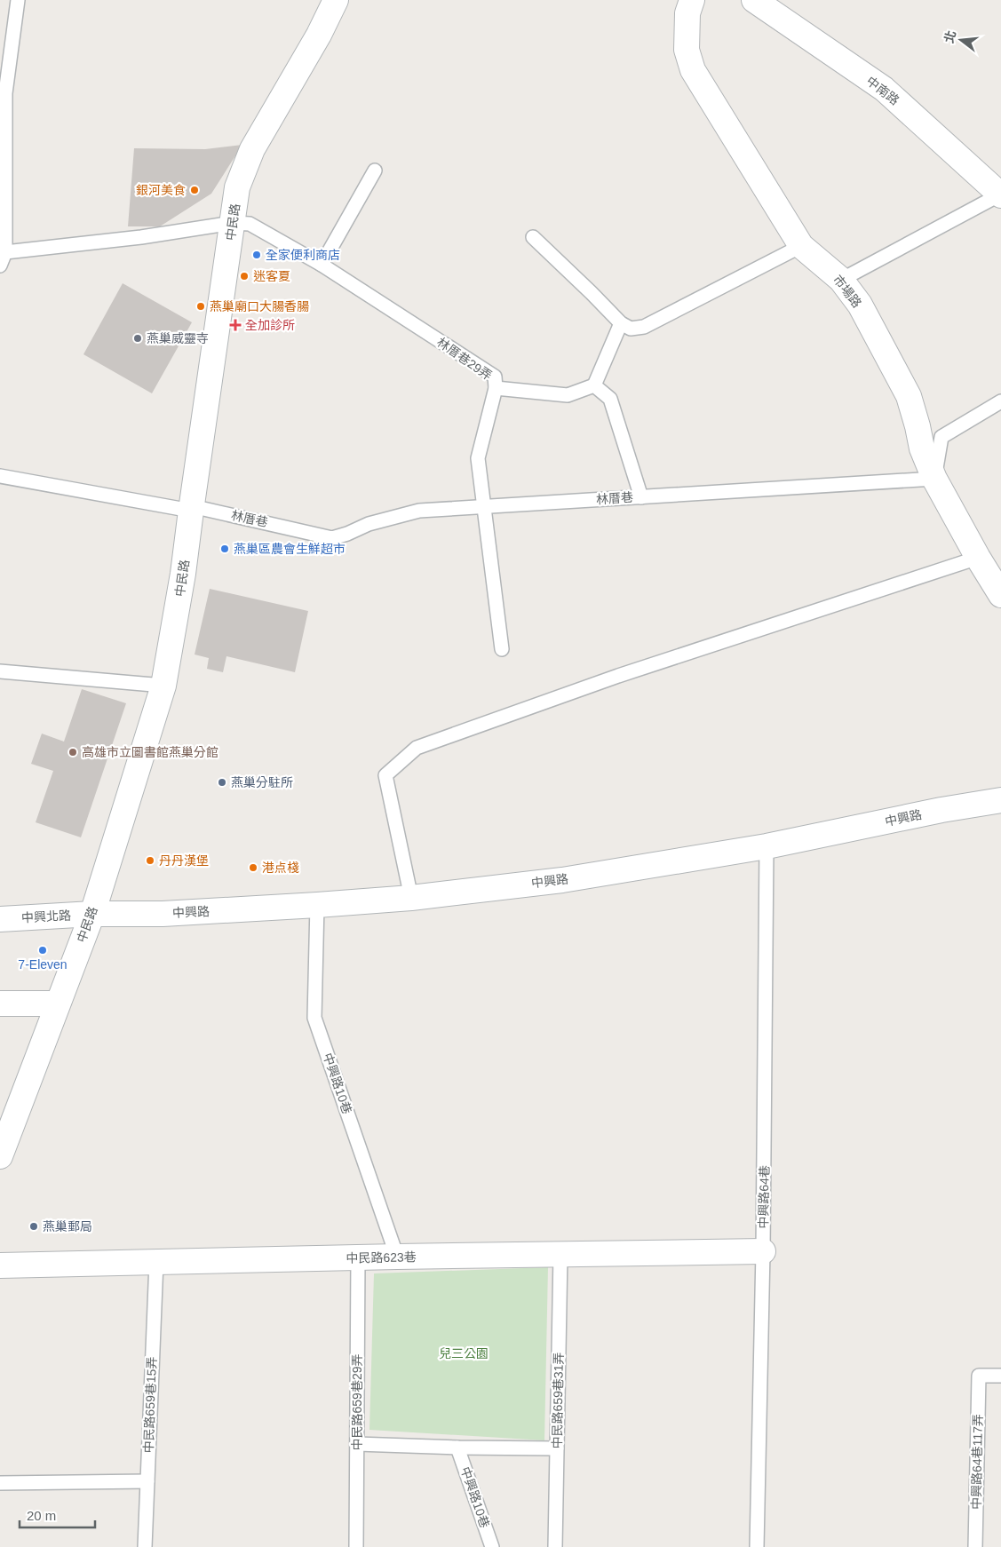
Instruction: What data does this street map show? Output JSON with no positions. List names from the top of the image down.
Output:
{
  "streets": {
    "street": [
      "中南路",
      "中民路",
      "市場路",
      "中興路",
      "中興北路",
      "中民路623巷"
    ],
    "lane": [
      "林厝巷29弄",
      "林厝巷",
      "中興路10巷",
      "中興路64巷",
      "中民路659巷31弄",
      "中民路659巷29弄",
      "中民路659巷15弄",
      "中興路64巷117弄"
    ]
  },
  "crossings": [
    ["中民路", "林厝巷29弄"],
    ["中民路", "林厝巷"],
    ["中民路", "中興路"],
    ["中民路", "中興北路"],
    ["市場路", "林厝巷"],
    ["中興路", "中興北路"],
    ["中興路", "中興路10巷"],
    ["中興路", "中興路64巷"],
    ["中興路10巷", "中民路623巷"],
    ["中興路64巷", "中民路623巷"],
    ["中民路623巷", "中民路659巷31弄"],
    ["中民路623巷", "中民路659巷29弄"],
    ["中民路623巷", "中民路659巷15弄"]
  ],
  "parks": ["兒三公園"],
  "places": {
    "other": [
      "銀河美食",
      "全家便利商店",
      "迷客夏",
      "燕巢廟口大腸香腸",
      "燕巢威靈寺",
      "燕巢區農會生鮮超市",
      "高雄市立圖書館燕巢分館",
      "燕巢分駐所",
      "丹丹漢堡",
      "港点棧",
      "7-Eleven",
      "燕巢郵局"
    ],
    "health": ["全加診所"]
  },
  "scale_bar": "20 m",
  "north": "left"
}
